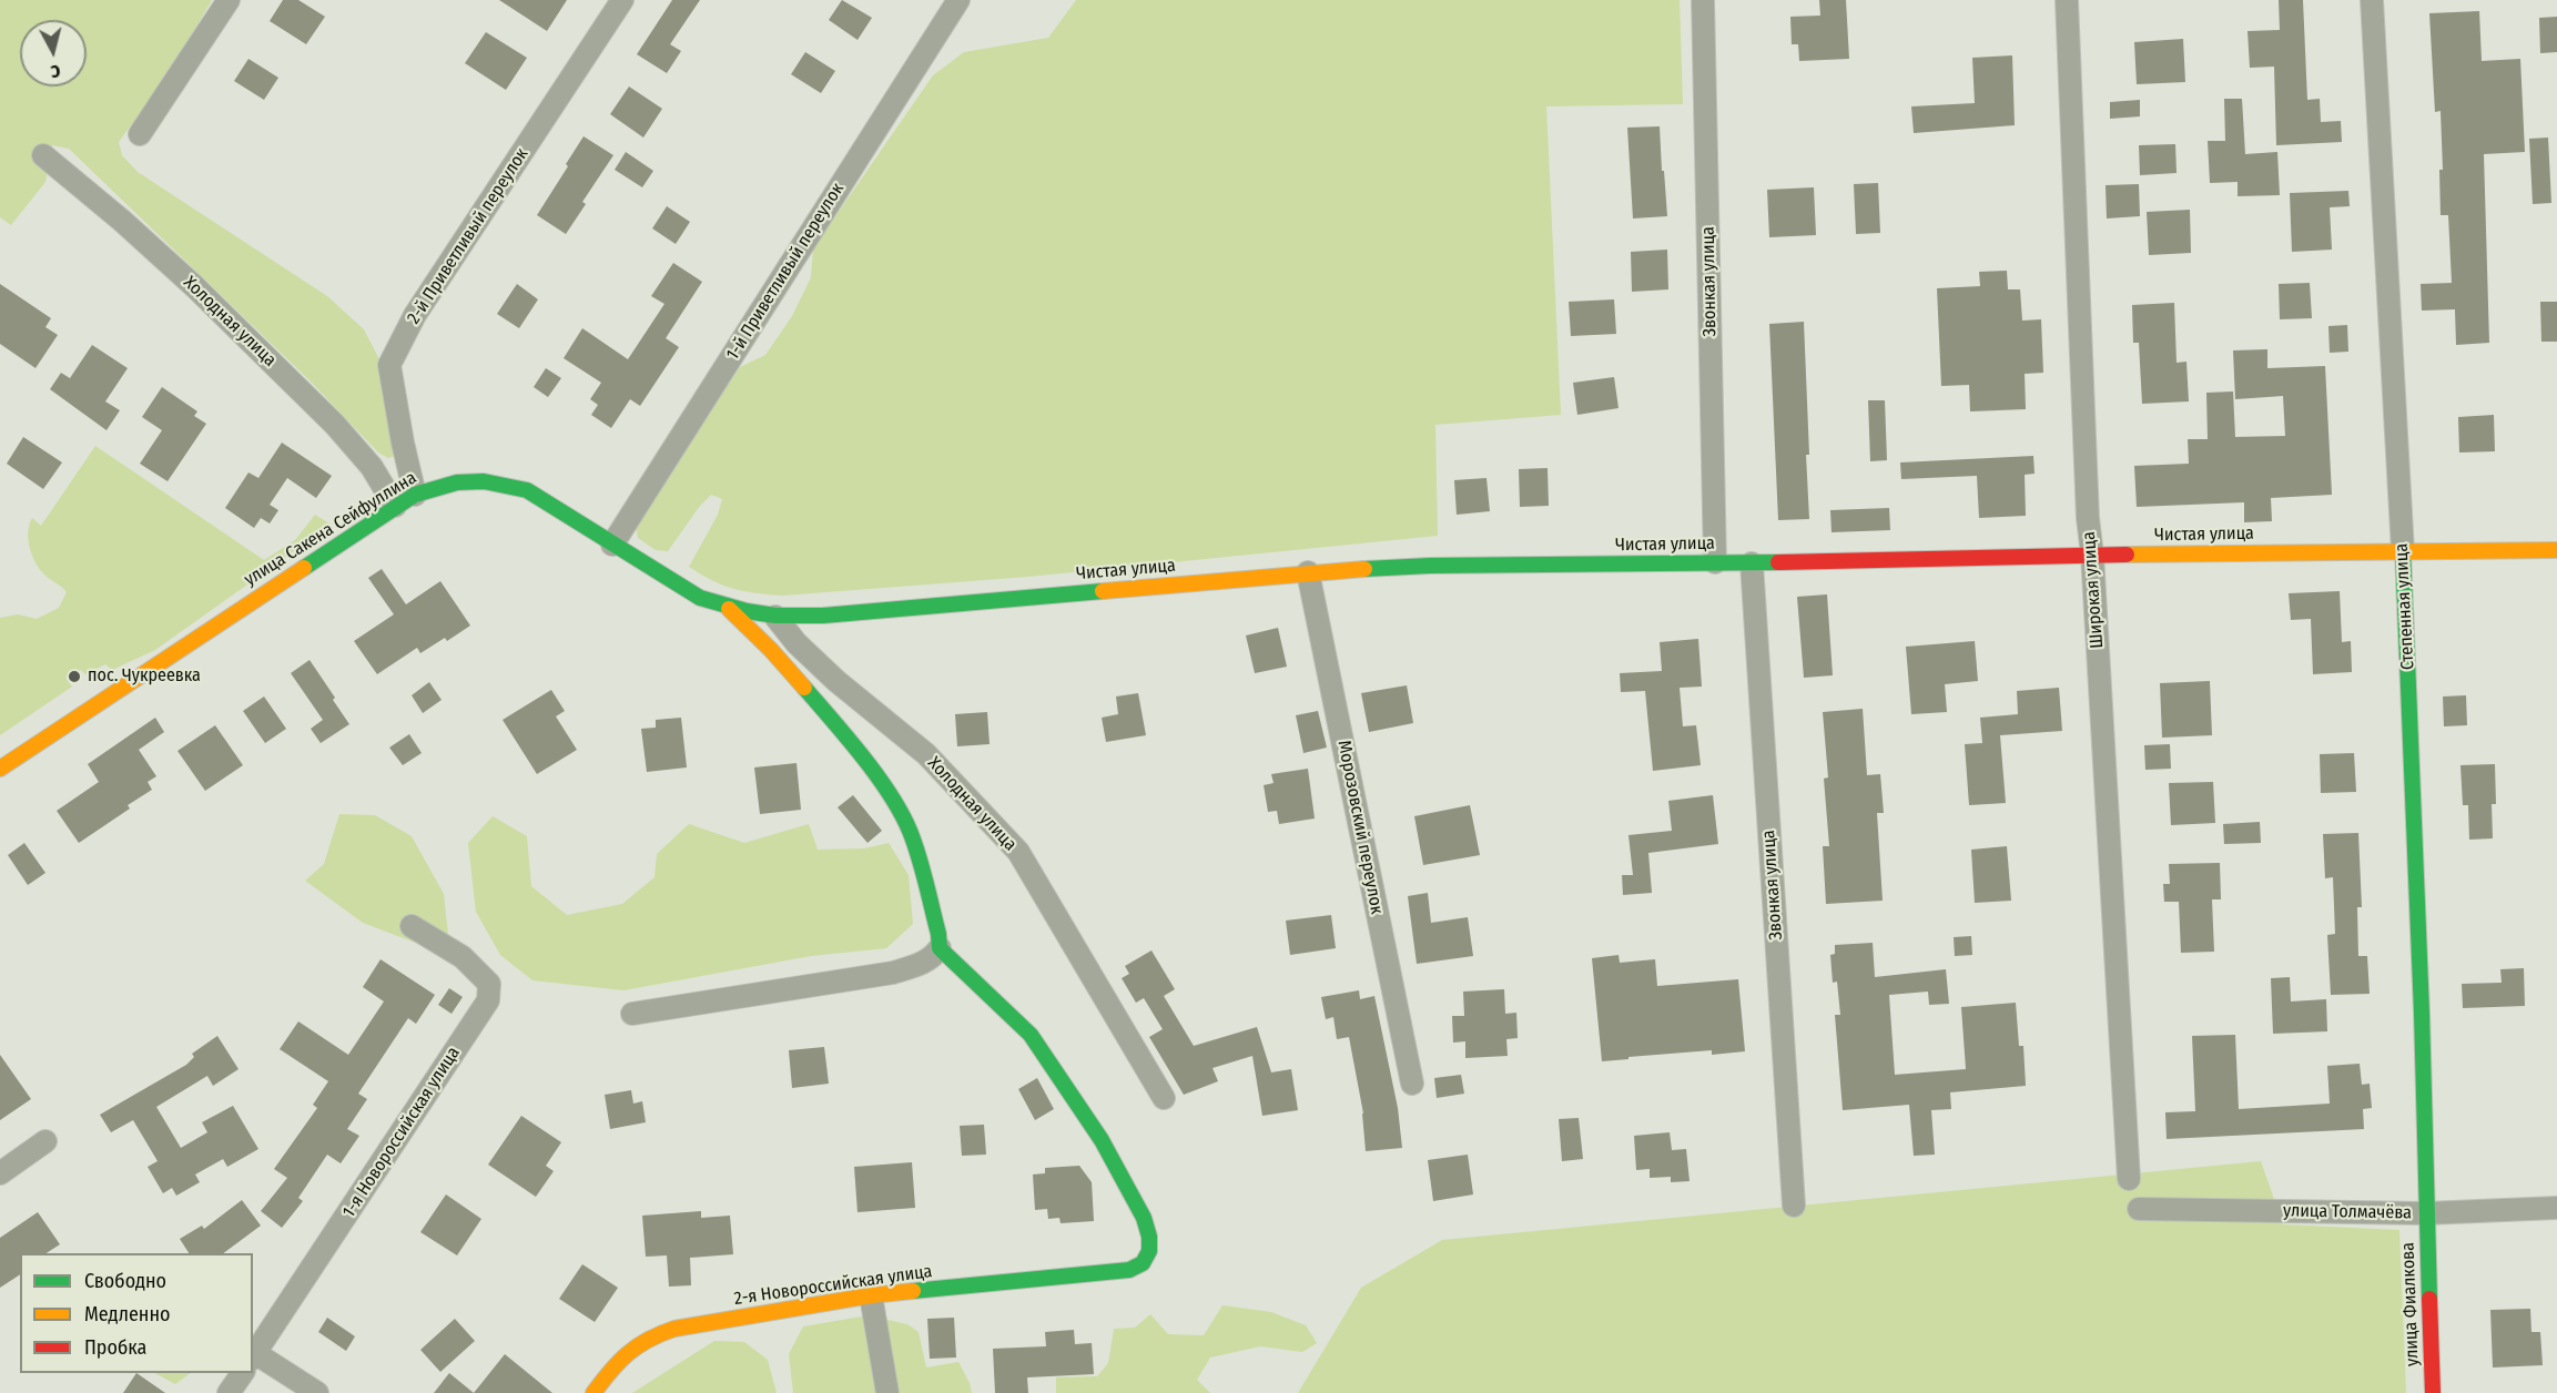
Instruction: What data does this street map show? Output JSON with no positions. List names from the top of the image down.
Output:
{
  "streets": {
    "street": [
      "2-й Приветливый переулок",
      "1-й Приветливый переулок",
      "Звонкая улица",
      "Холодная улица",
      "улица Сакена Сейфуллина",
      "Чистая улица",
      "Широкая улица",
      "Степенная улица",
      "Морозовский переулок",
      "1-я Новороссийская улица",
      "улица Толмачёва",
      "2-я Новороссийская улица",
      "улица Фиалкова"
    ]
  },
  "crossings": [
    ["2-й Приветливый переулок", "улица Сакена Сейфуллина"],
    ["1-й Приветливый переулок", "улица Сакена Сейфуллина"],
    ["Звонкая улица", "Чистая улица"],
    ["Холодная улица", "улица Сакена Сейфуллина"],
    ["Холодная улица", "Чистая улица"],
    ["улица Сакена Сейфуллина", "Чистая улица"],
    ["Чистая улица", "Широкая улица"],
    ["Чистая улица", "Степенная улица"],
    ["Чистая улица", "Морозовский переулок"],
    ["Степенная улица", "улица Толмачёва"],
    ["Степенная улица", "улица Фиалкова"],
    ["улица Толмачёва", "улица Фиалкова"]
  ],
  "places": ["пос. Чукреевка"],
  "legend": ["Свободно", "Медленно", "Пробка"],
  "north": "bottom"
}
